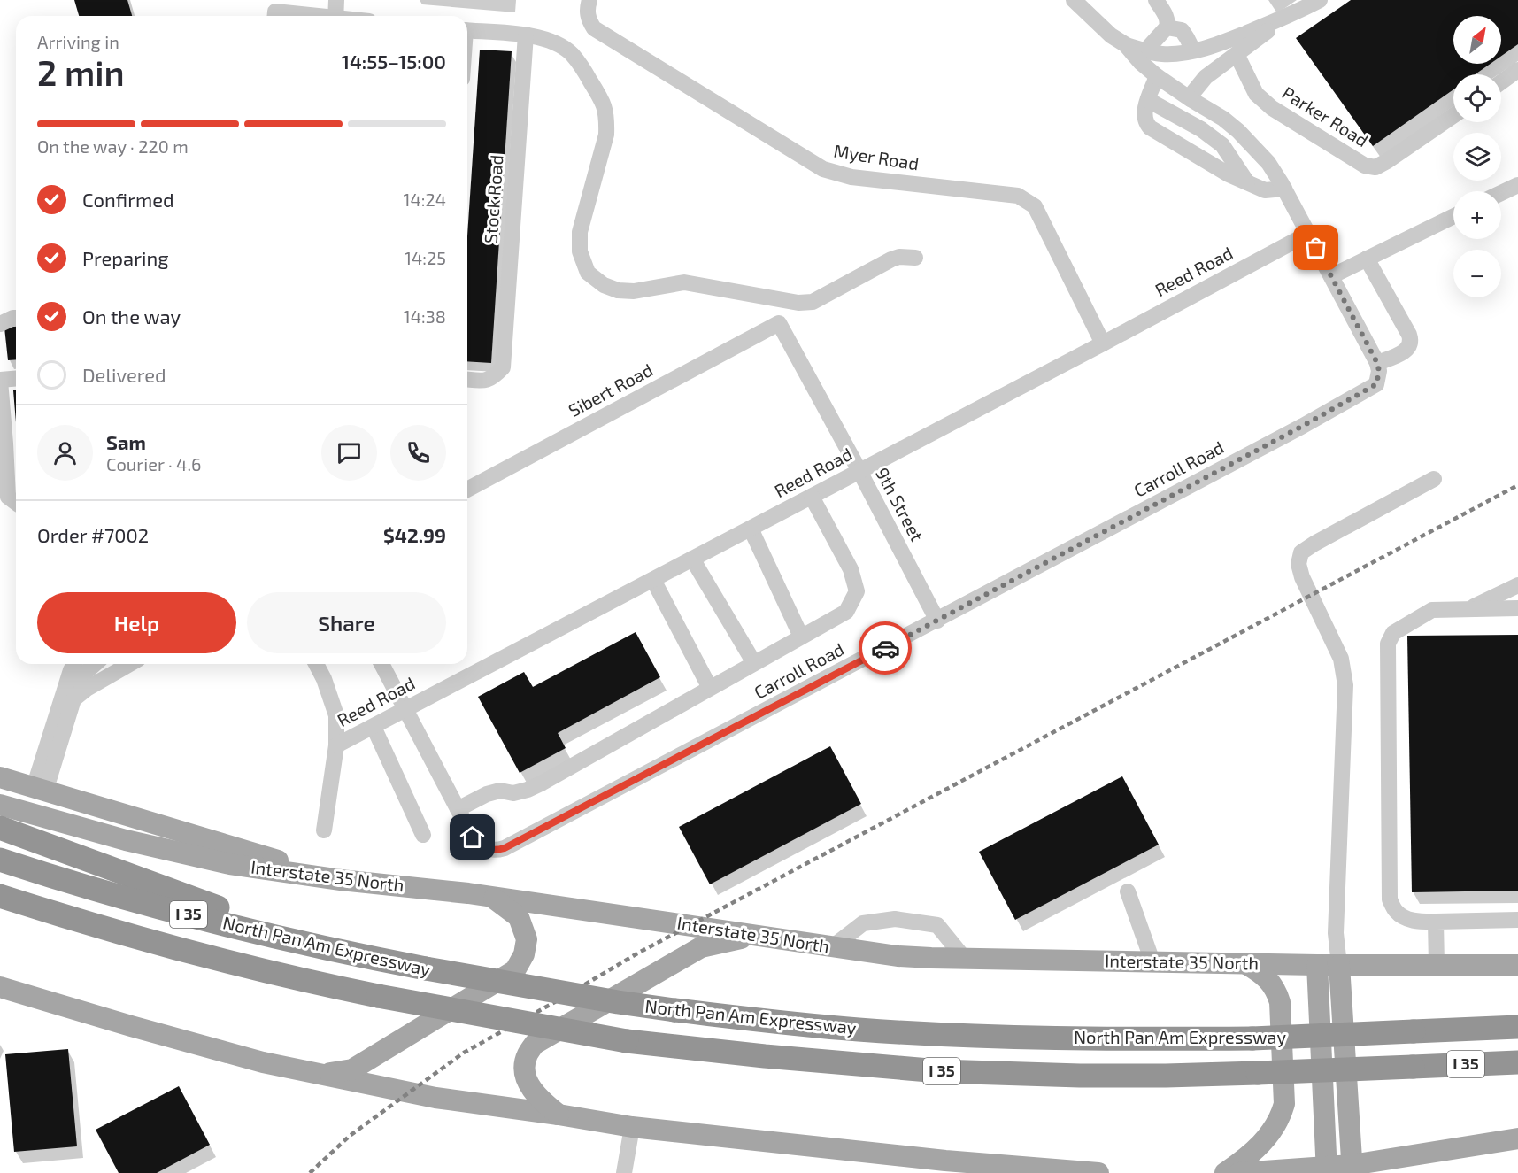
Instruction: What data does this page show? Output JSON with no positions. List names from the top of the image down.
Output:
{
  "streets": {
    "highway": ["I 35", "North Pan Am Expressway"],
    "main road": ["Interstate 35 North"],
    "street": [
      "Parker Road",
      "Myer Road",
      "Stock Road",
      "Reed Road",
      "Sibert Road",
      "Carroll Road",
      "9th Street"
    ]
  },
  "crossings": [
    ["Myer Road", "Reed Road"],
    ["Reed Road", "Carroll Road"],
    ["Reed Road", "9th Street"],
    ["Sibert Road", "9th Street"],
    ["Carroll Road", "9th Street"]
  ],
  "north": "top right",
  "page": {
    "map_buttons": ["+", "−"],
    "heading": ["2 min", "Arriving in", "14:55–15:00"],
    "panel": [
      "Sam",
      "Courier · 4.6",
      "Order #7002",
      "$42.99"
    ],
    "bar": "On the way · 220 m",
    "list": [
      ["Confirmed", "14:24"],
      ["Preparing", "14:25"],
      ["On the way", "14:38"],
      "Delivered"
    ],
    "buttons": ["Help", "Share"]
  }
}
